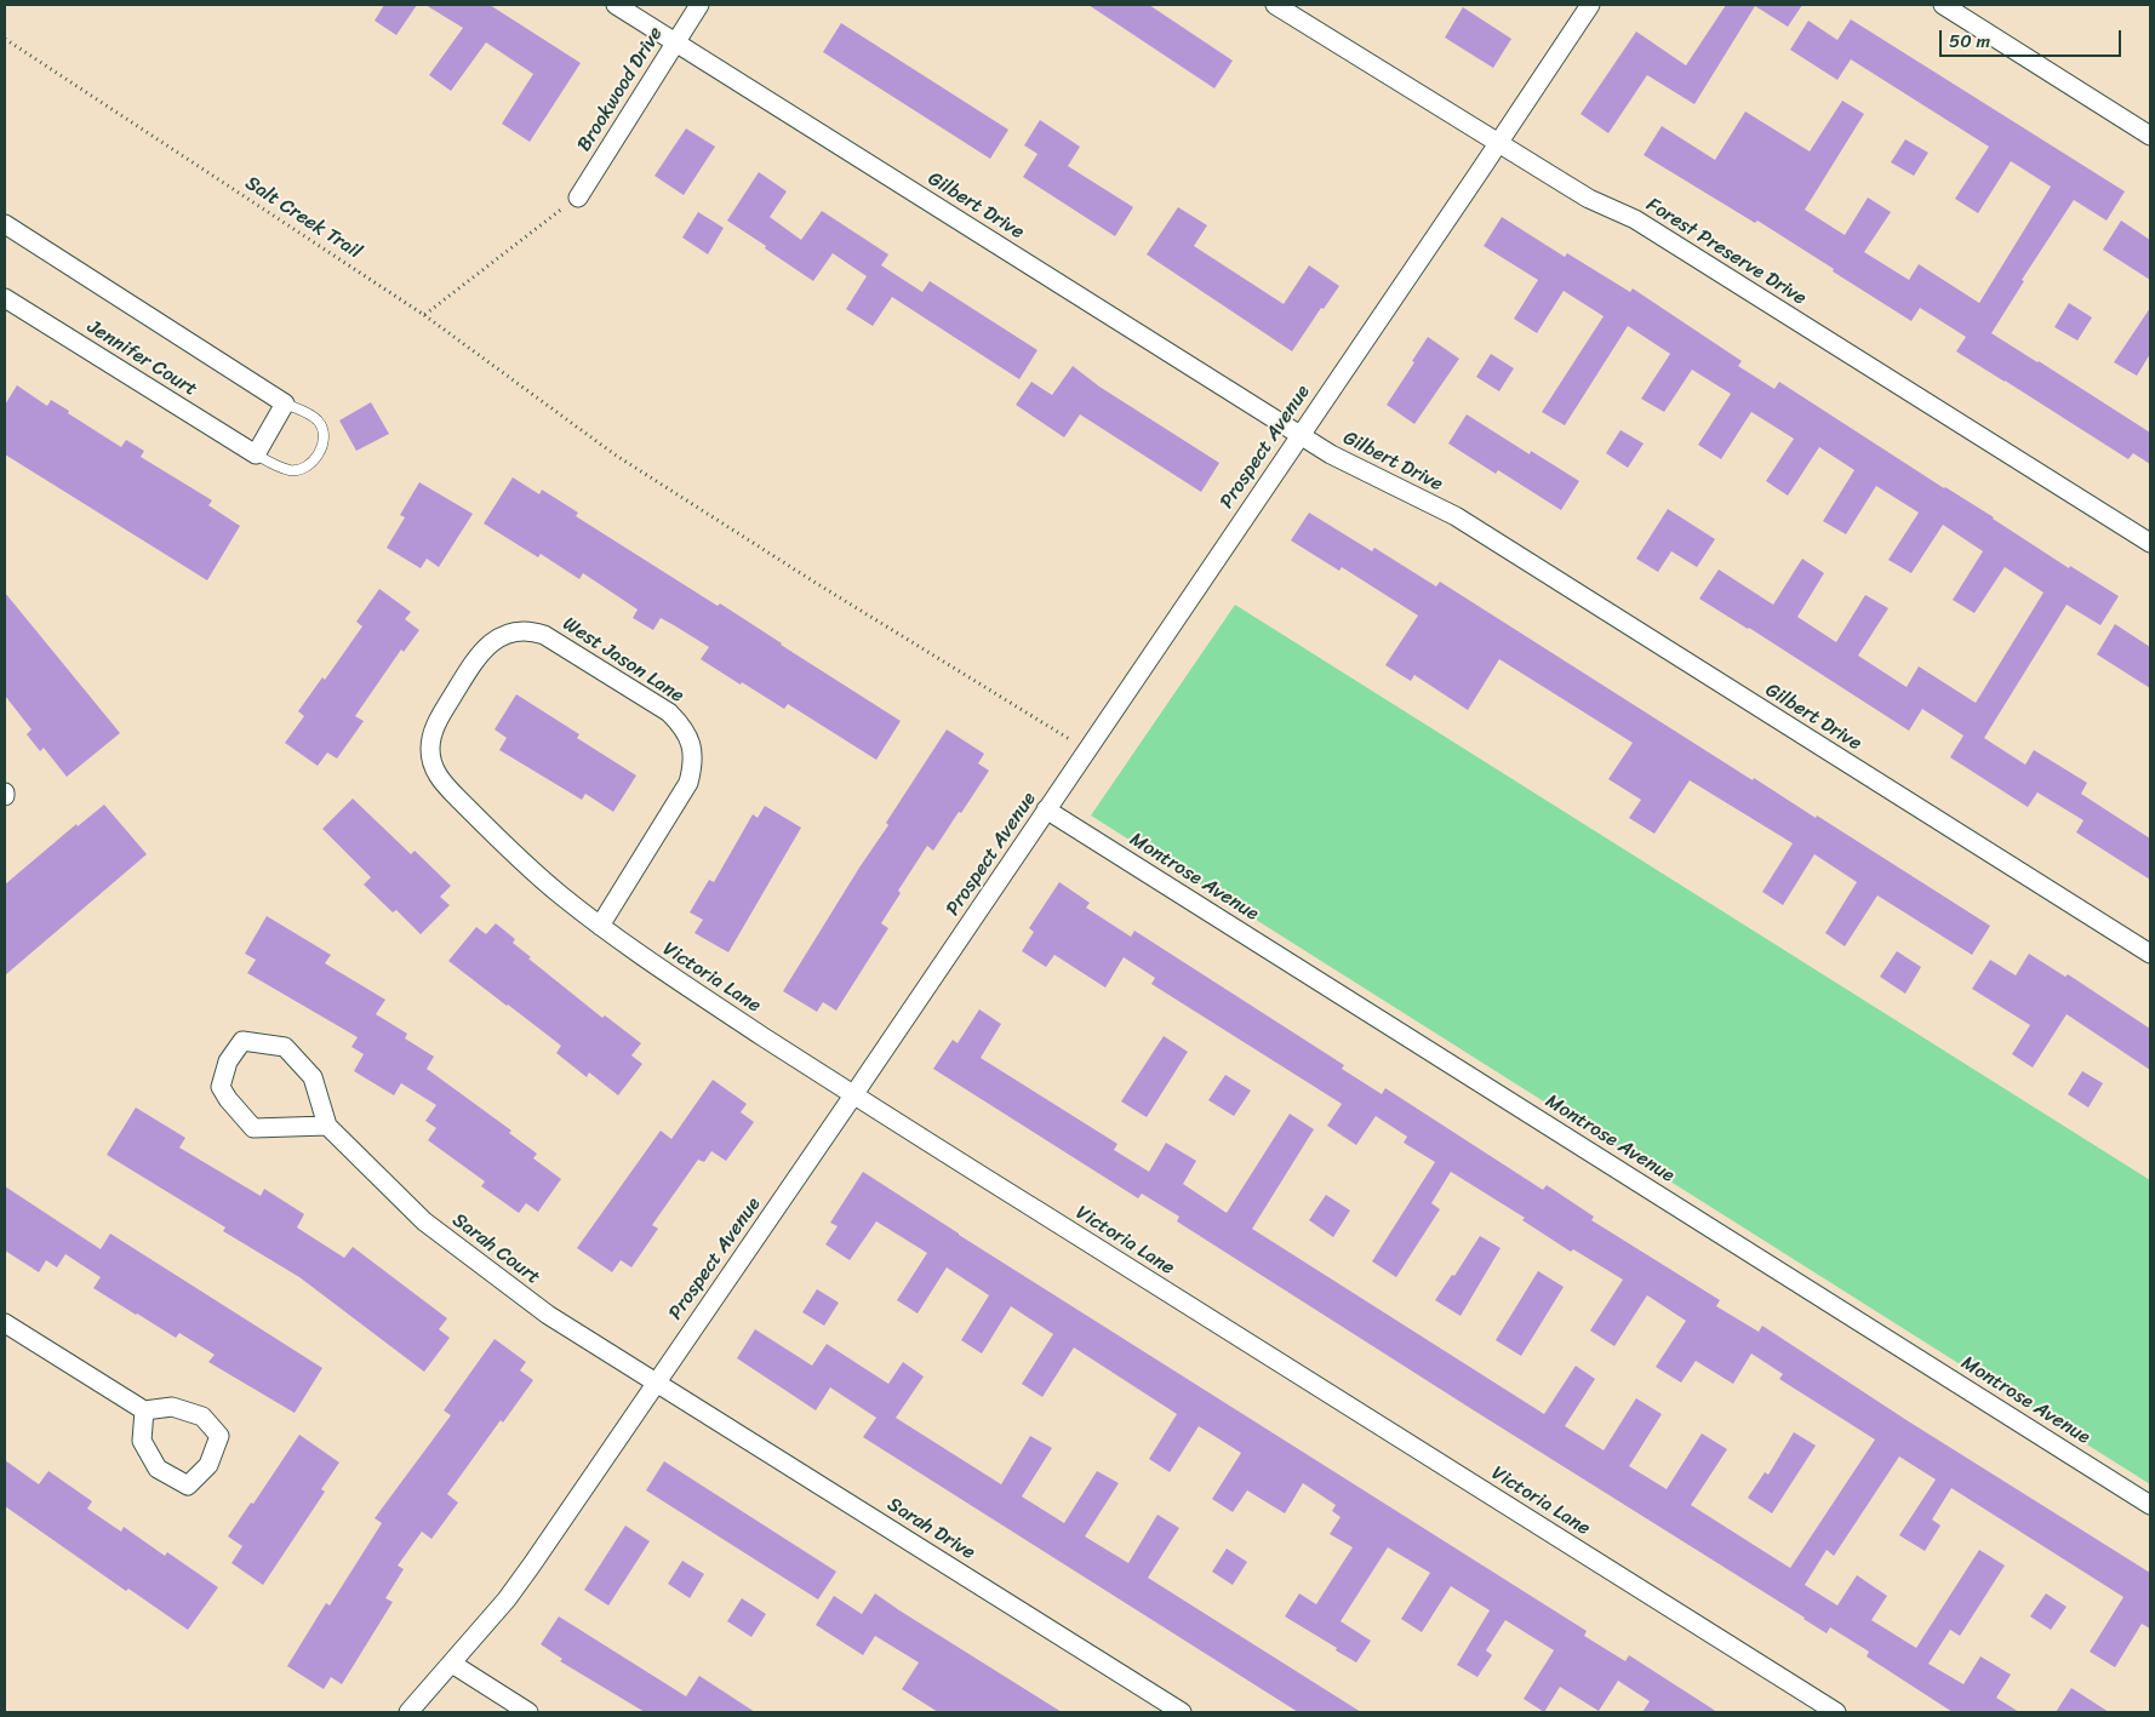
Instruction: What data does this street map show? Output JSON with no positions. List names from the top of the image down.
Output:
{
  "streets": {
    "street": [
      "Brookwood Drive",
      "Gilbert Drive",
      "Forest Preserve Drive",
      "Jennifer Court",
      "Prospect Avenue",
      "West Jason Lane",
      "Montrose Avenue",
      "Victoria Lane",
      "Sarah Court",
      "Sarah Drive"
    ],
    "path": ["Salt Creek Trail"]
  },
  "crossings": [
    ["Brookwood Drive", "Gilbert Drive"],
    ["Gilbert Drive", "Prospect Avenue"],
    ["Salt Creek Trail", "Prospect Avenue"],
    ["Forest Preserve Drive", "Prospect Avenue"],
    ["Prospect Avenue", "Montrose Avenue"],
    ["Prospect Avenue", "Victoria Lane"],
    ["Prospect Avenue", "Sarah Court"],
    ["Prospect Avenue", "Sarah Drive"],
    ["West Jason Lane", "Victoria Lane"],
    ["Sarah Court", "Sarah Drive"]
  ],
  "scale_bar": "50 m"
}
